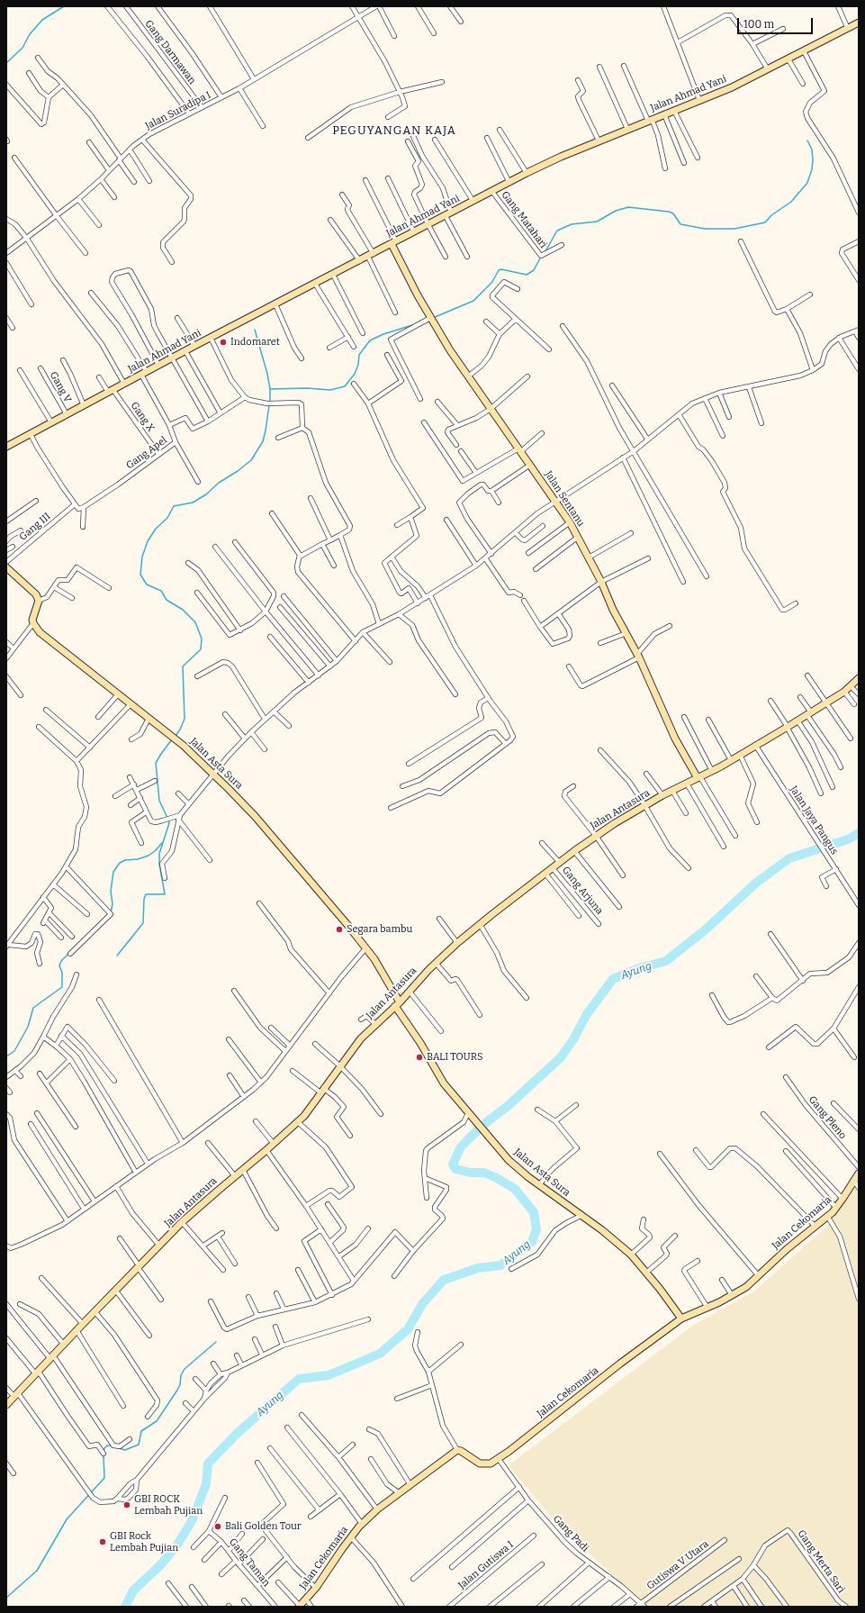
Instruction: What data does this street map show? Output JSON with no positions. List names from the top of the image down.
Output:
{
  "streets": {
    "street": [
      "Gang Darmawan",
      "Jalan Ahmad Yani",
      "Jalan Suradipa I",
      "Gang Matahari",
      "Gang V",
      "Gang X",
      "Gang Apel",
      "Jalan Sentanu",
      "Gang III",
      "Jalan Asta Sura",
      "Jalan Antasura",
      "Jalan Jaya Pangus",
      "Gang Arjuna",
      "Gang Pleno",
      "Jalan Cekomaria",
      "Gang Padi",
      "Gang Merta Sari",
      "Gang Taman",
      "Jalan Gutiswa I",
      "Gutiswa V Utara"
    ]
  },
  "crossings": [
    ["Gang Darmawan", "Jalan Suradipa I"],
    ["Jalan Ahmad Yani", "Gang Matahari"],
    ["Jalan Ahmad Yani", "Gang V"],
    ["Jalan Ahmad Yani", "Gang X"],
    ["Jalan Ahmad Yani", "Gang Apel"],
    ["Jalan Ahmad Yani", "Jalan Sentanu"],
    ["Gang X", "Gang Apel"],
    ["Jalan Sentanu", "Jalan Antasura"],
    ["Jalan Asta Sura", "Jalan Antasura"],
    ["Jalan Asta Sura", "Jalan Cekomaria"],
    ["Jalan Antasura", "Jalan Jaya Pangus"],
    ["Jalan Antasura", "Gang Arjuna"],
    ["Jalan Cekomaria", "Gang Padi"],
    ["Gang Padi", "Gutiswa V Utara"]
  ],
  "districts": ["PEGUYANGAN KAJA"],
  "water": ["Ayung"],
  "places": [
    "Indomaret",
    "Segara bambu",
    "BALI TOURS",
    "GBI ROCK Lembah Pujian",
    "Bali Golden Tour",
    "GBI Rock Lembah Pujian"
  ],
  "scale_bar": "100 m"
}
